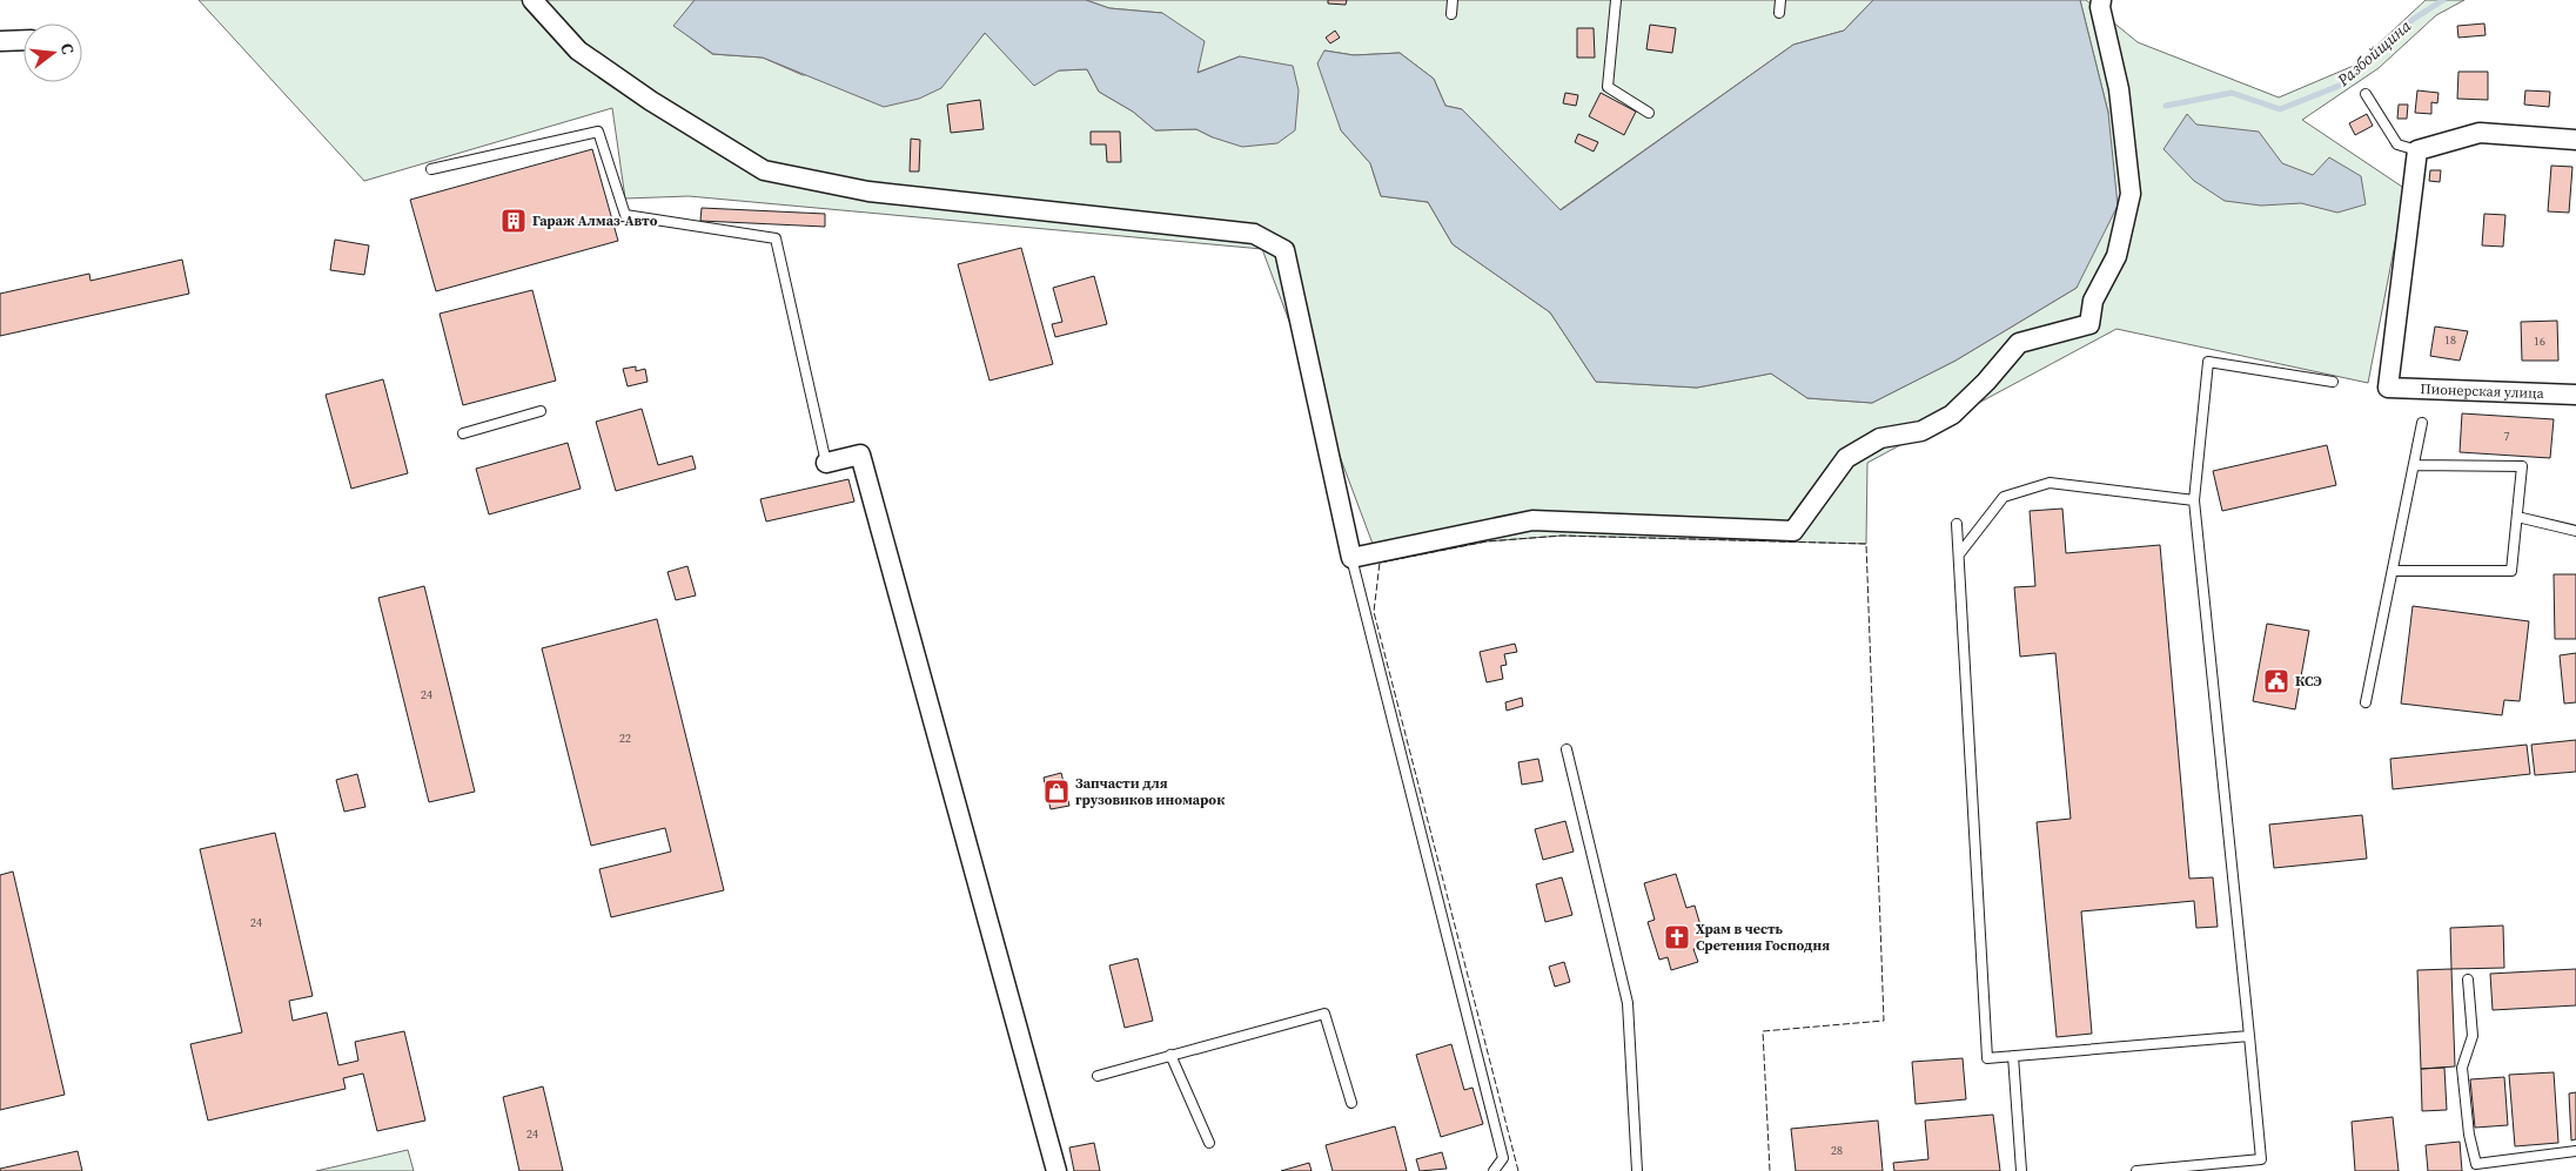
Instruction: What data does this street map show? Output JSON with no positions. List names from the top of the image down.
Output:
{
  "streets": {
    "street": ["Пионерская улица"]
  },
  "water": ["Разбойщина"],
  "places": {
    "building": ["Гараж Алмаз-Авто"],
    "public building": ["КСЭ"],
    "shop": ["Запчасти для грузовиков иномарок"],
    "church": ["Храм в честь Сретения Господня"]
  },
  "house_numbers": [
    "18",
    "16",
    "7",
    "24",
    "22",
    "24",
    "24",
    "28"
  ],
  "north": "right"
}
